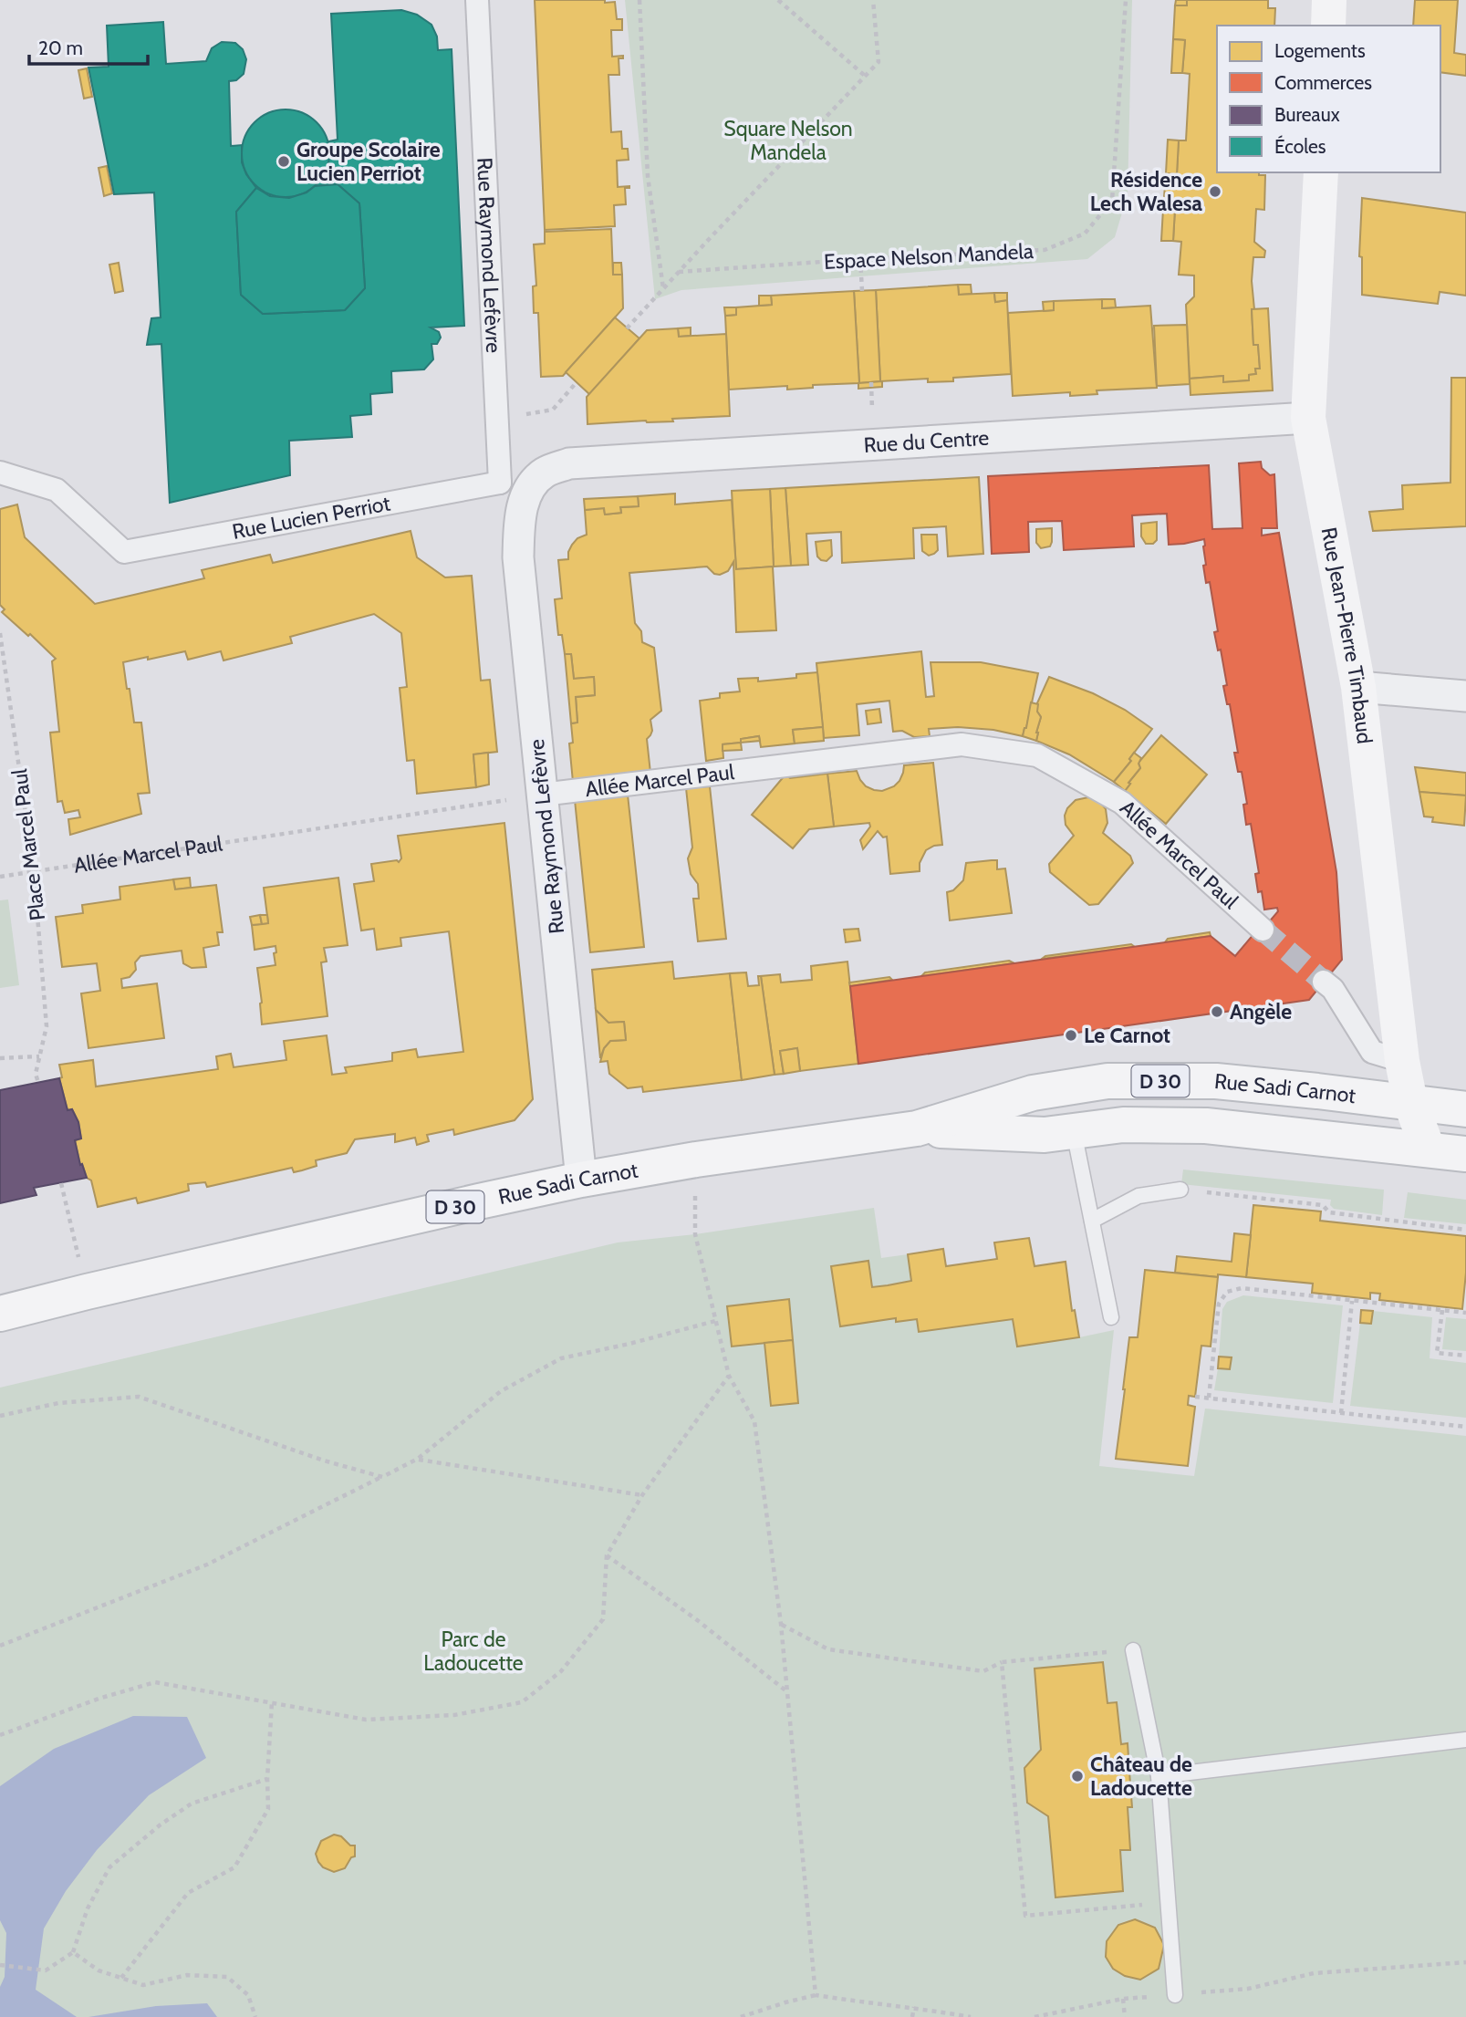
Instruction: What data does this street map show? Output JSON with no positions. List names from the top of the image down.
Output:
{
  "streets": {
    "main road": ["Rue Jean-Pierre Timbaud", "D 30", "Rue Sadi Carnot"],
    "street": [
      "Rue Raymond Lefèvre",
      "Rue du Centre",
      "Rue Lucien Perriot",
      "Allée Marcel Paul"
    ],
    "path": ["Espace Nelson Mandela", "Place Marcel Paul"]
  },
  "crossings": [
    ["Rue Raymond Lefèvre", "Rue du Centre"],
    ["Rue Raymond Lefèvre", "Rue Lucien Perriot"],
    ["Rue Raymond Lefèvre", "Allée Marcel Paul"],
    ["Rue Raymond Lefèvre", "Rue Sadi Carnot"],
    ["Rue du Centre", "Rue Lucien Perriot"],
    ["Rue du Centre", "Rue Jean-Pierre Timbaud"],
    ["Rue Jean-Pierre Timbaud", "Rue Sadi Carnot"],
    ["Allée Marcel Paul", "Place Marcel Paul"]
  ],
  "parks": ["Square Nelson Mandela", "Parc de Ladoucette"],
  "places": [
    "Groupe Scolaire Lucien Perriot",
    "Résidence Lech Walesa",
    "Angèle",
    "Le Carnot",
    "Château de Ladoucette"
  ],
  "legend": [
    "Logements",
    "Commerces",
    "Bureaux",
    "Écoles"
  ],
  "scale_bar": "20 m"
}
